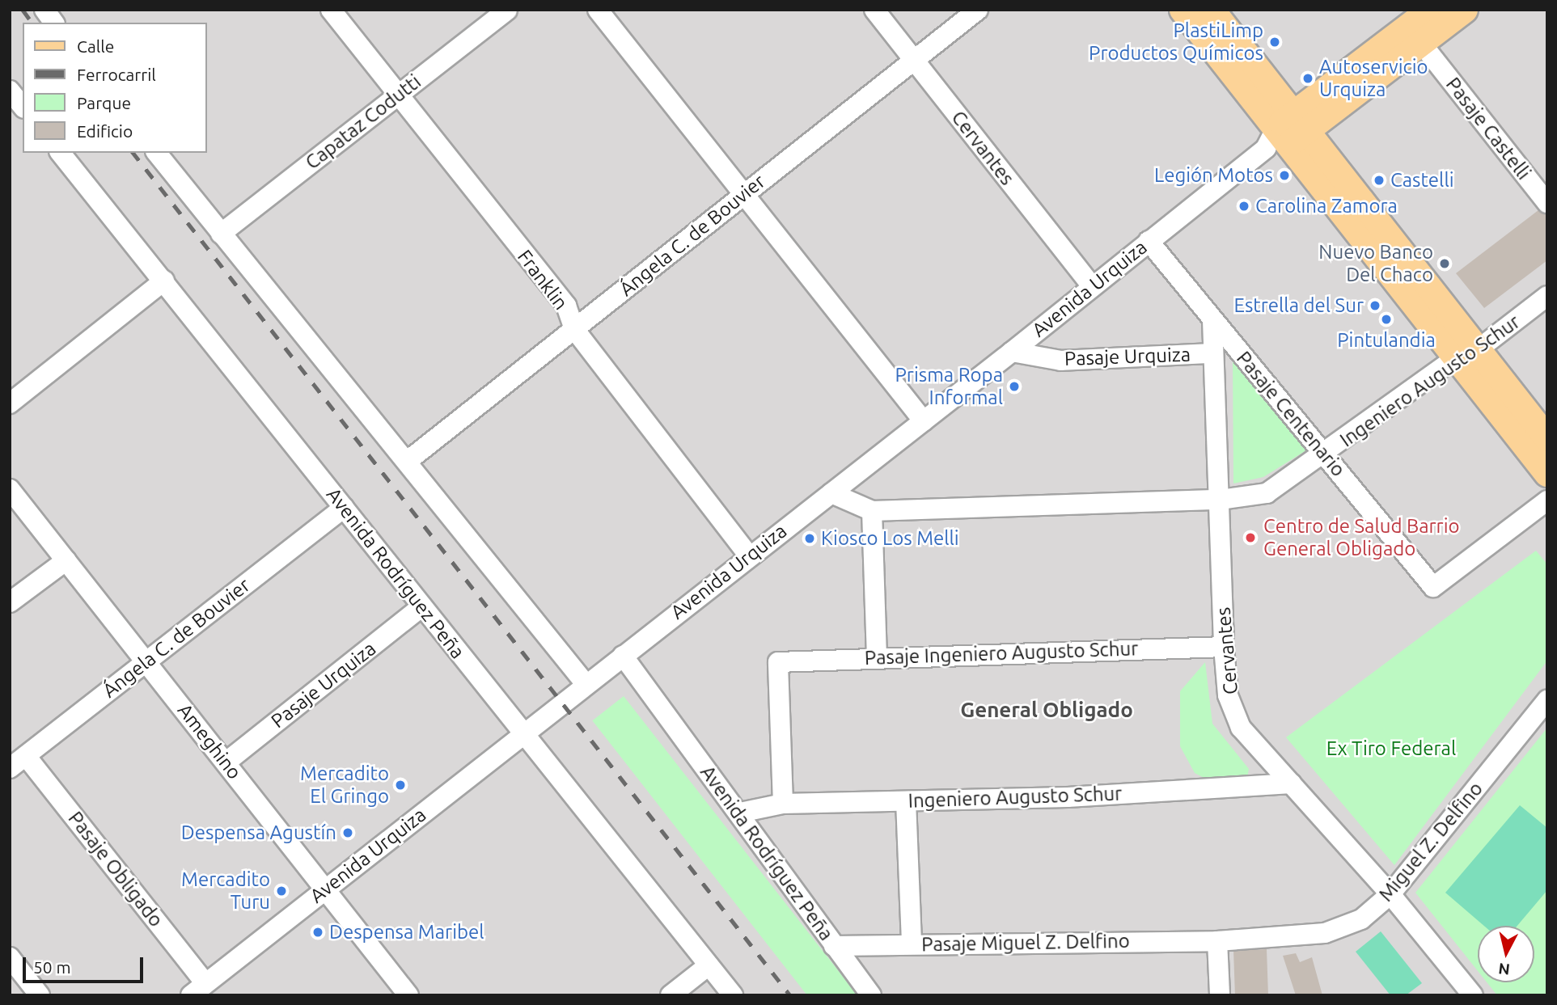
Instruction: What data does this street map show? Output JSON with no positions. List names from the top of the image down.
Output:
{
  "streets": {
    "main road": ["Avenida Urquiza"],
    "street": [
      "Capataz Codutti",
      "Pasaje Castelli",
      "Cervantes",
      "Ángela C. de Bouvier",
      "Franklin",
      "Pasaje Urquiza",
      "Ingeniero Augusto Schur",
      "Pasaje Centenario",
      "Avenida Rodríguez Peña",
      "Pasaje Ingeniero Augusto Schur",
      "Ameghino",
      "Miguel Z. Delfino",
      "Pasaje Obligado",
      "Pasaje Miguel Z. Delfino"
    ]
  },
  "crossings": [
    ["Capataz Codutti", "Franklin"],
    ["Pasaje Castelli", "Avenida Urquiza"],
    ["Cervantes", "Ángela C. de Bouvier"],
    ["Cervantes", "Avenida Urquiza"],
    ["Cervantes", "Pasaje Urquiza"],
    ["Cervantes", "Ingeniero Augusto Schur"],
    ["Cervantes", "Pasaje Centenario"],
    ["Cervantes", "Pasaje Ingeniero Augusto Schur"],
    ["Cervantes", "Miguel Z. Delfino"],
    ["Ángela C. de Bouvier", "Franklin"],
    ["Ángela C. de Bouvier", "Avenida Rodríguez Peña"],
    ["Ángela C. de Bouvier", "Ameghino"],
    ["Ángela C. de Bouvier", "Pasaje Obligado"],
    ["Franklin", "Avenida Urquiza"],
    ["Avenida Urquiza", "Pasaje Urquiza"],
    ["Avenida Urquiza", "Pasaje Centenario"],
    ["Avenida Urquiza", "Avenida Rodríguez Peña"],
    ["Avenida Urquiza", "Ameghino"],
    ["Avenida Urquiza", "Pasaje Obligado"],
    ["Pasaje Urquiza", "Avenida Rodríguez Peña"],
    ["Pasaje Urquiza", "Ameghino"],
    ["Ingeniero Augusto Schur", "Pasaje Centenario"],
    ["Ingeniero Augusto Schur", "Avenida Rodríguez Peña"],
    ["Ingeniero Augusto Schur", "Pasaje Ingeniero Augusto Schur"],
    ["Avenida Rodríguez Peña", "Pasaje Miguel Z. Delfino"],
    ["Miguel Z. Delfino", "Pasaje Miguel Z. Delfino"]
  ],
  "districts": ["General Obligado"],
  "parks": ["Ex Tiro Federal"],
  "places": [
    "PlastiLimp Productos Químicos",
    "Autoservicio Urquiza",
    "Legión Motos",
    "Castelli",
    "Carolina Zamora",
    "Nuevo Banco Del Chaco",
    "Estrella del Sur",
    "Pintulandia",
    "Prisma Ropa Informal",
    "Centro de Salud Barrio General Obligado",
    "Kiosco Los Melli",
    "Mercadito El Gringo",
    "Despensa Agustín",
    "Mercadito Turu",
    "Despensa Maribel"
  ],
  "legend": [
    "Calle",
    "Ferrocarril",
    "Parque",
    "Edificio"
  ],
  "scale_bar": "50 m",
  "north": "bottom"
}
